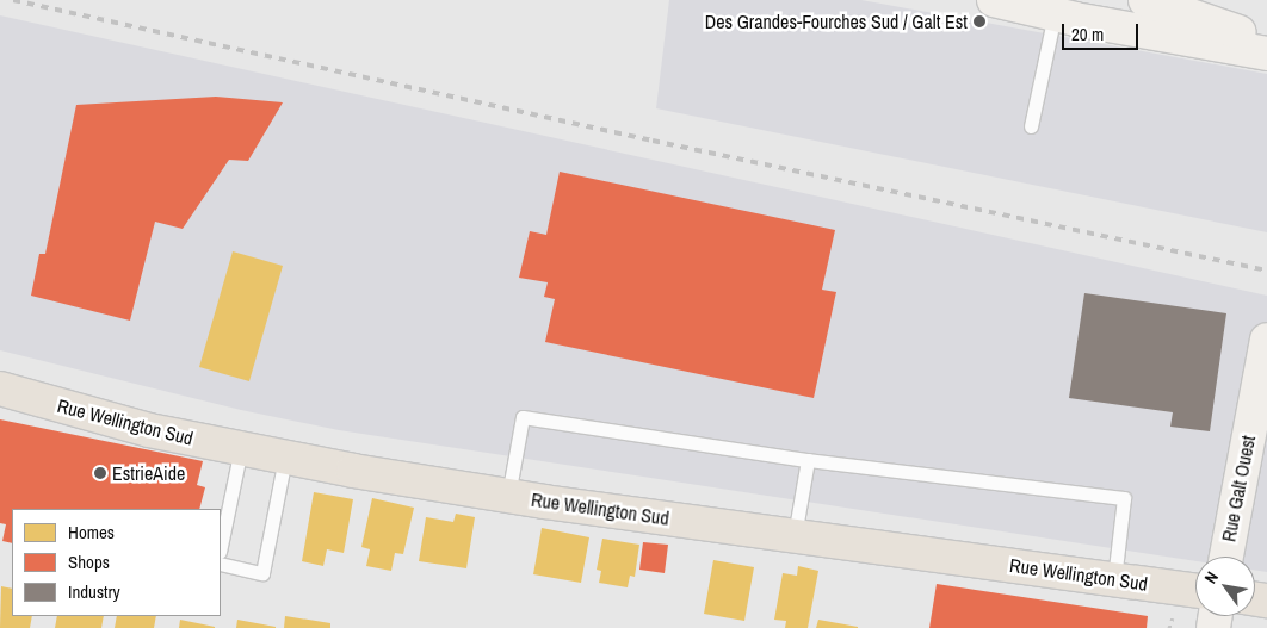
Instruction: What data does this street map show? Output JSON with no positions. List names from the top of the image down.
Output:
{
  "streets": {
    "main road": ["Rue Wellington Sud", "Rue Galt Ouest"]
  },
  "places": ["Des Grandes-Fourches Sud / Galt Est", "EstrieAide"],
  "legend": ["Homes", "Shops", "Industry"],
  "scale_bar": "20 m",
  "north": "top left"
}
